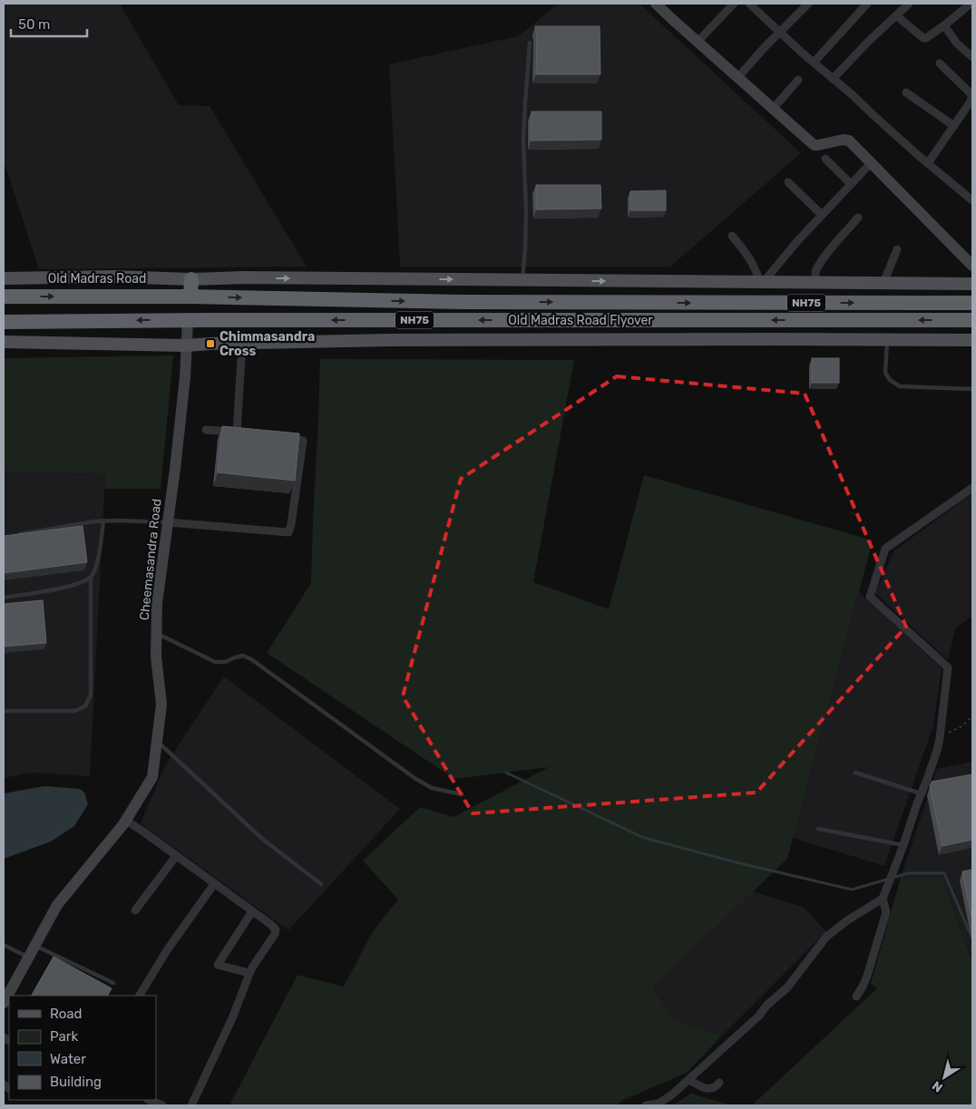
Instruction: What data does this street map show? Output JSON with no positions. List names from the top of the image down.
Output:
{
  "streets": {
    "highway": ["Old Madras Road", "NH75", "Old Madras Road Flyover"],
    "street": ["Cheemasandra Road"]
  },
  "crossings": [
    ["Old Madras Road", "Old Madras Road Flyover"],
    ["NH75", "Old Madras Road Flyover"],
    ["NH75", "Cheemasandra Road"],
    ["Old Madras Road Flyover", "Cheemasandra Road"]
  ],
  "places": {
    "transit": ["Chimmasandra Cross"]
  },
  "legend": [
    "Road",
    "Park",
    "Water",
    "Building"
  ],
  "scale_bar": "50 m",
  "north": "bottom left"
}
